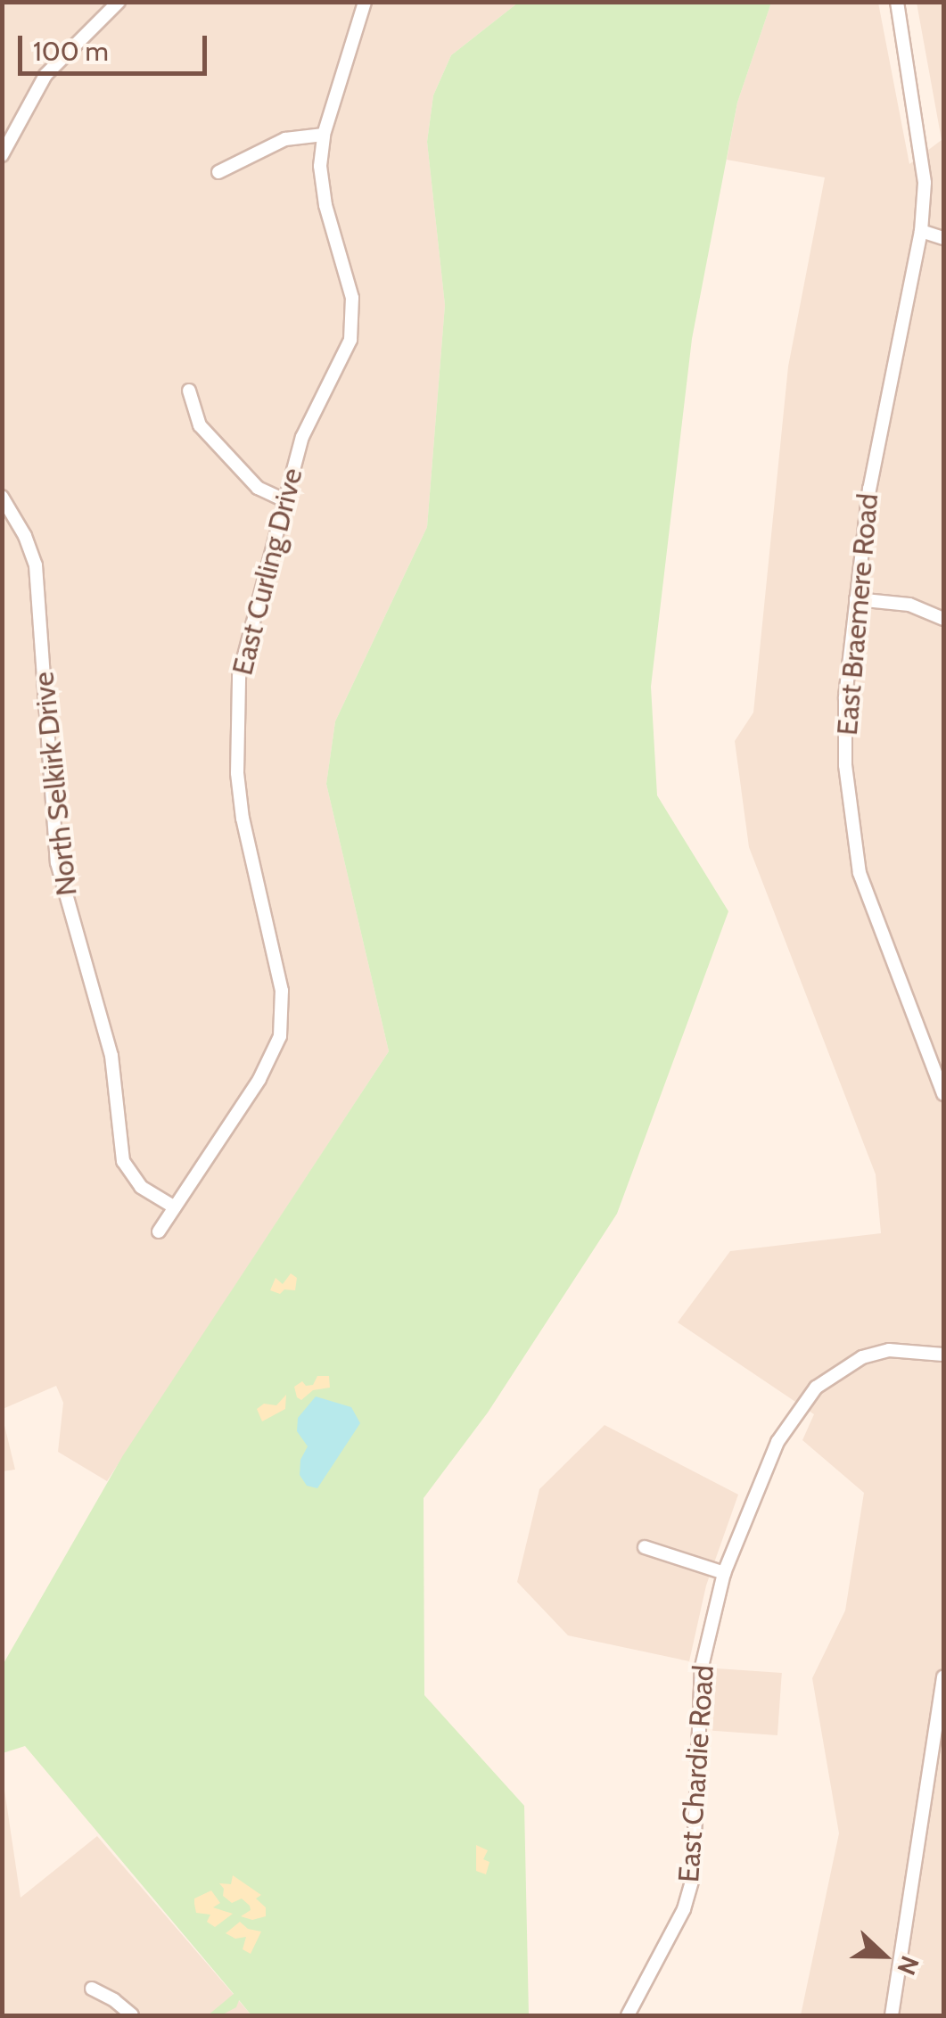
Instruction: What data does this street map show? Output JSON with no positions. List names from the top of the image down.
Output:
{
  "streets": {
    "street": [
      "East Curling Drive",
      "East Braemere Road",
      "North Selkirk Drive",
      "East Chardie Road"
    ]
  },
  "crossings": [
    ["East Curling Drive", "North Selkirk Drive"]
  ],
  "scale_bar": "100 m",
  "north": "right"
}
